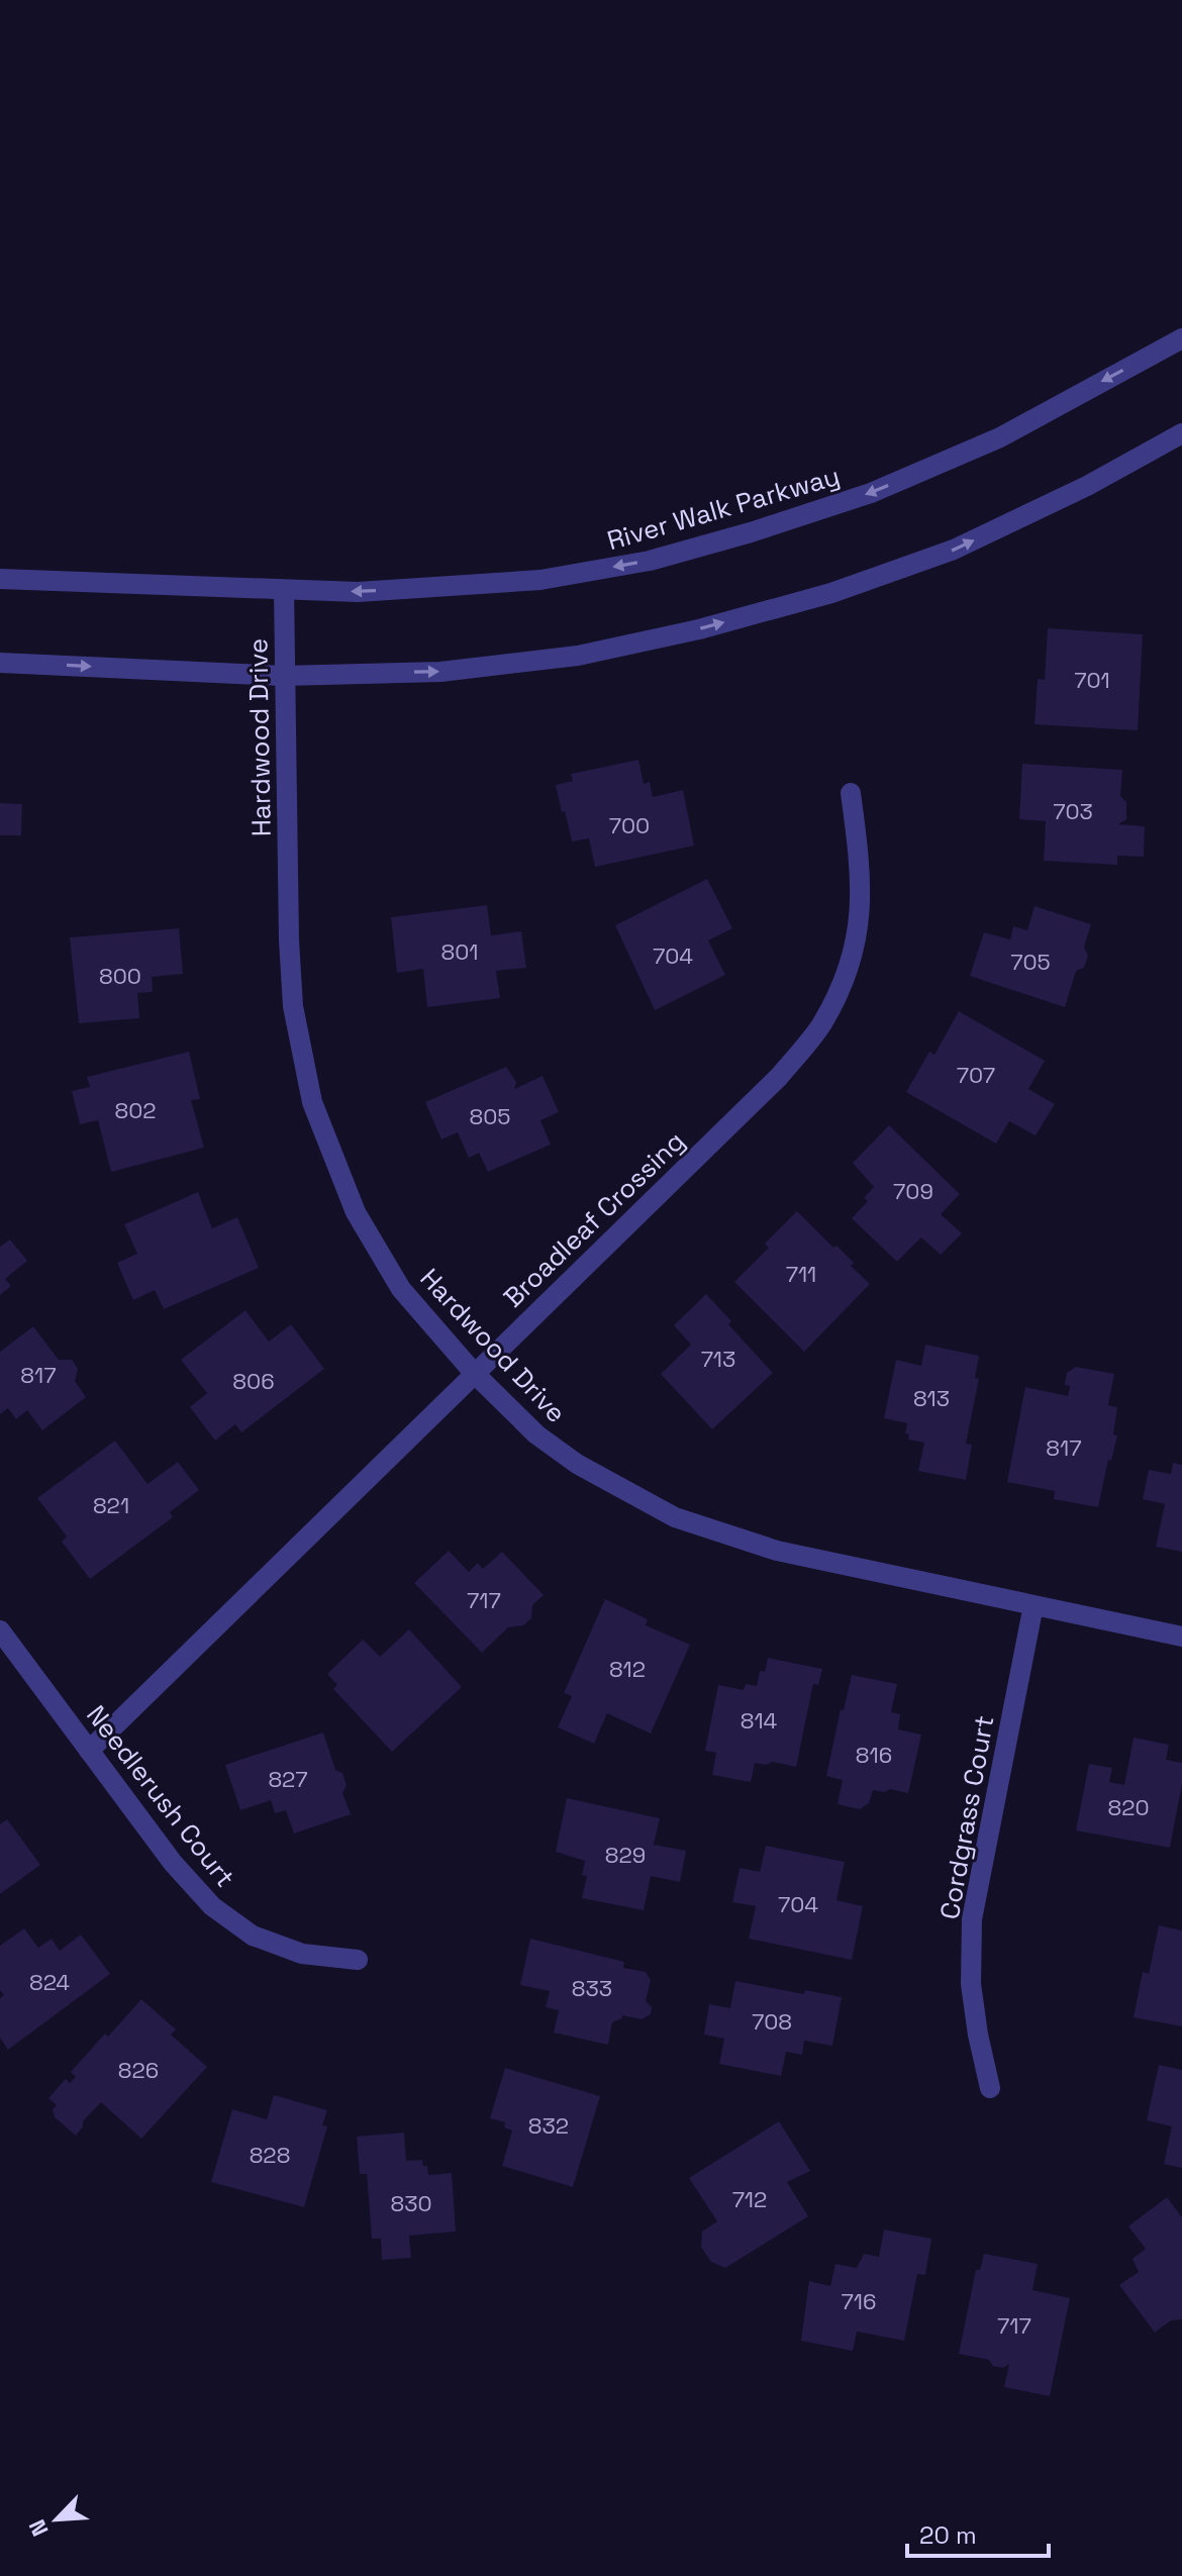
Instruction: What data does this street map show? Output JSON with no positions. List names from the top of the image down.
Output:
{
  "streets": {
    "street": [
      "River Walk Parkway",
      "Hardwood Drive",
      "Broadleaf Crossing",
      "Needlerush Court",
      "Cordgrass Court"
    ]
  },
  "crossings": [
    ["River Walk Parkway", "Hardwood Drive"],
    ["Hardwood Drive", "Broadleaf Crossing"],
    ["Hardwood Drive", "Cordgrass Court"],
    ["Broadleaf Crossing", "Needlerush Court"]
  ],
  "house_numbers": [
    "701",
    "703",
    "700",
    "801",
    "704",
    "705",
    "800",
    "707",
    "802",
    "805",
    "709",
    "711",
    "713",
    "817",
    "806",
    "813",
    "817",
    "821",
    "717",
    "812",
    "814",
    "816",
    "827",
    "820",
    "829",
    "704",
    "824",
    "833",
    "708",
    "826",
    "832",
    "828",
    "712",
    "830",
    "716",
    "717"
  ],
  "scale_bar": "20 m",
  "north": "bottom left"
}
